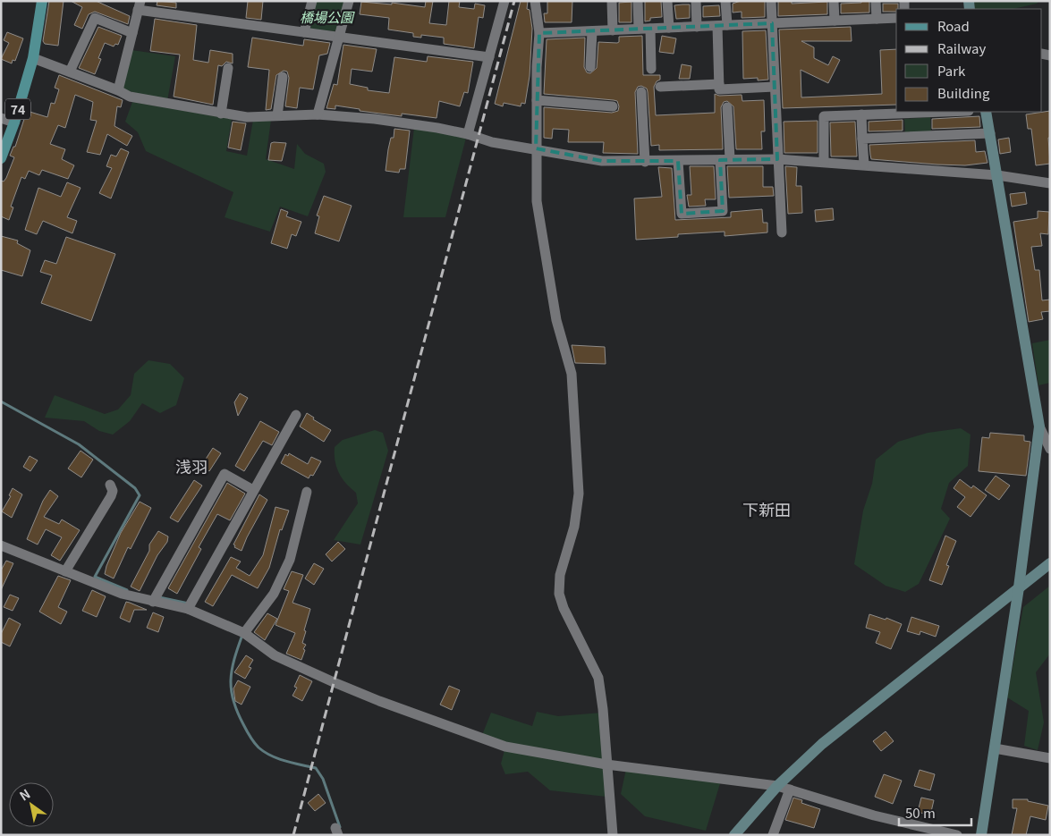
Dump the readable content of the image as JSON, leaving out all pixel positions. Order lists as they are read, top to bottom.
{
  "streets": {
    "main road": ["74"]
  },
  "districts": ["浅羽", "下新田"],
  "parks": ["橋場公園"],
  "legend": [
    "Road",
    "Railway",
    "Park",
    "Building"
  ],
  "scale_bar": "50 m",
  "north": "top left"
}
